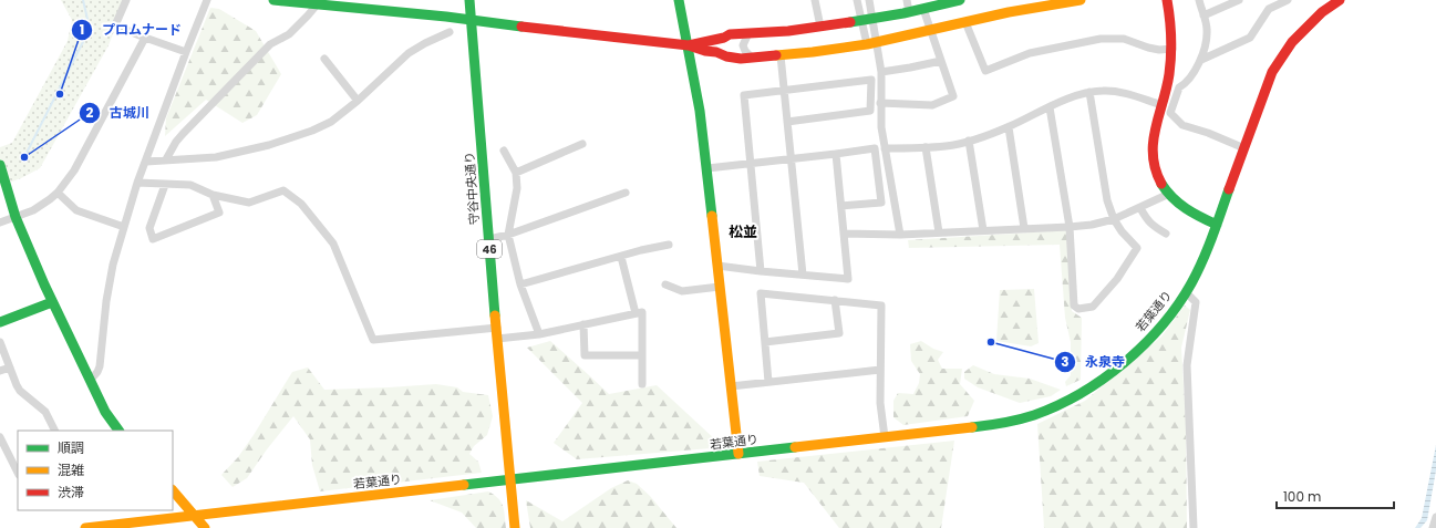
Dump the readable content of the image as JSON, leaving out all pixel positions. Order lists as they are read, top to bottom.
{
  "streets": {
    "street": ["守谷中央通り", "46", "若葉通り"]
  },
  "crossings": [
    ["守谷中央通り", "46"],
    ["守谷中央通り", "若葉通り"],
    ["46", "若葉通り"]
  ],
  "districts": ["松並"],
  "places": ["プロムナード", "古城川", "永泉寺"],
  "legend": ["順調", "混雑", "渋滞"],
  "scale_bar": "100 m"
}
